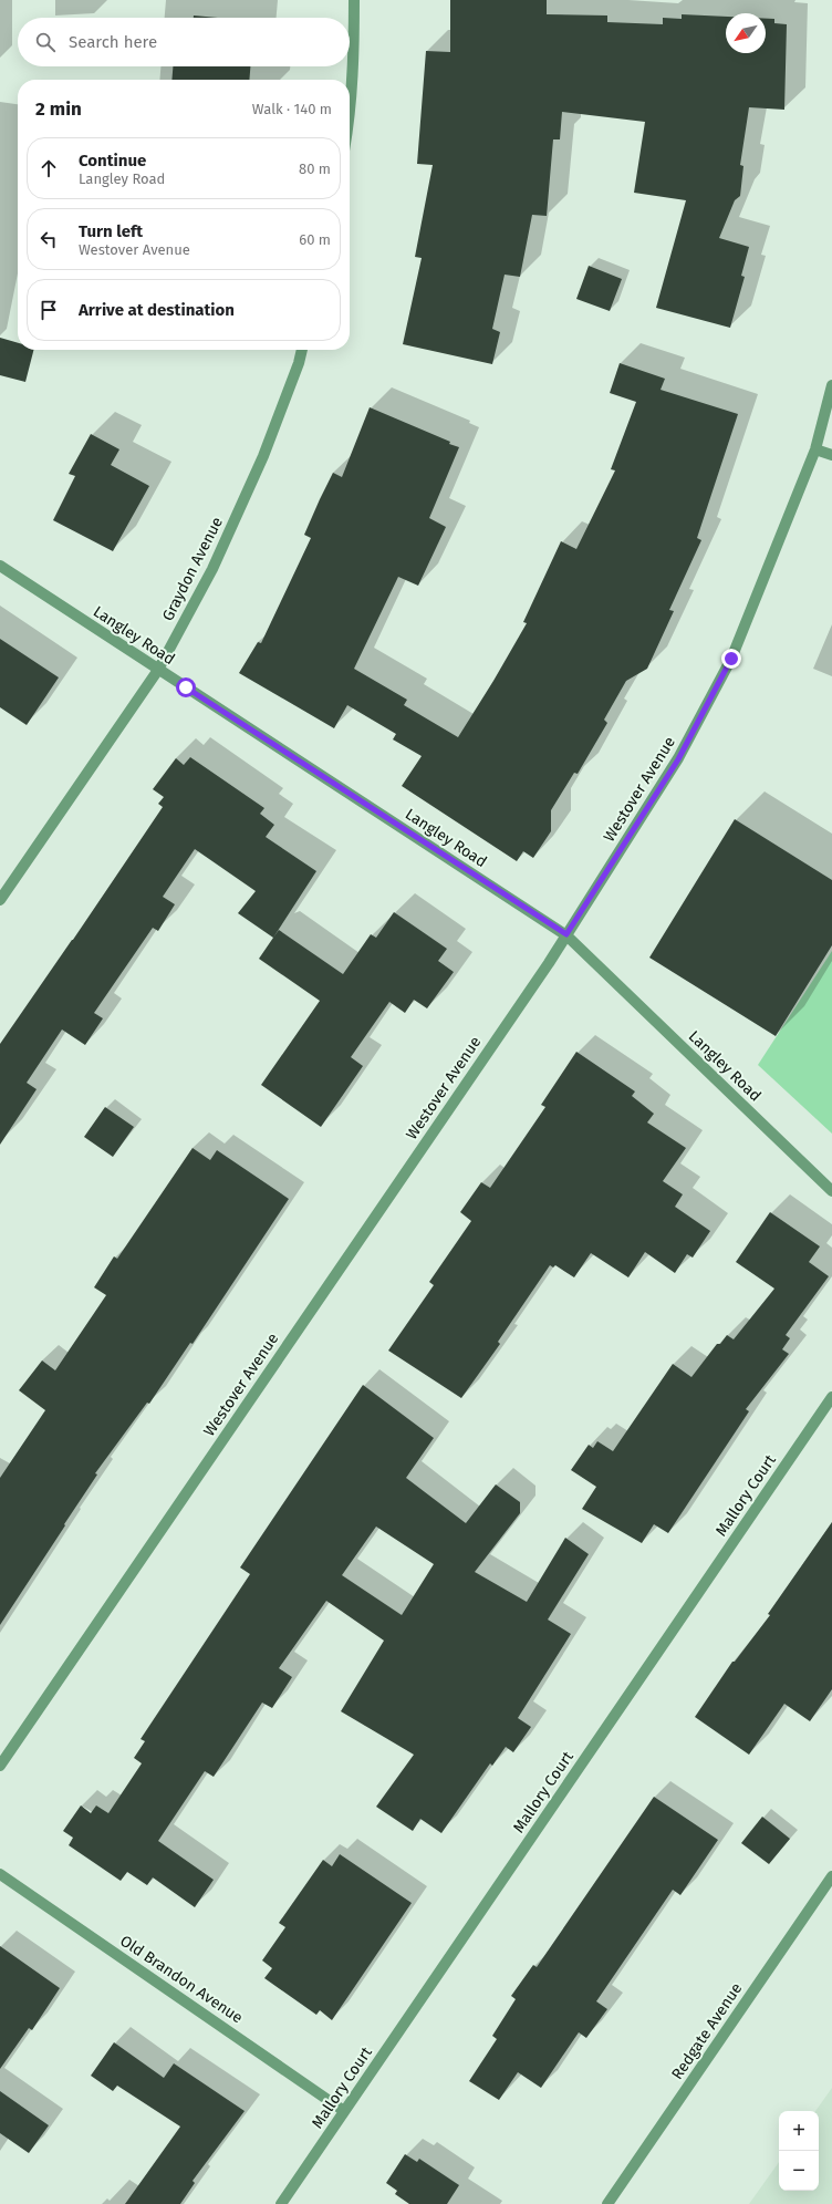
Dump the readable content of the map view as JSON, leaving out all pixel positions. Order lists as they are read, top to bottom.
{
  "streets": {
    "street": [
      "Graydon Avenue",
      "Langley Road",
      "Westover Avenue",
      "Mallory Court",
      "Old Brandon Avenue",
      "Redgate Avenue"
    ]
  },
  "crossings": [
    ["Graydon Avenue", "Langley Road"],
    ["Langley Road", "Westover Avenue"],
    ["Mallory Court", "Old Brandon Avenue"]
  ],
  "north": "bottom left",
  "page": {
    "search": "Search here",
    "heading": ["2 min", "Walk · 140 m"],
    "list": [
      ["Continue", "Langley Road", "80 m"],
      ["Turn left", "Westover Avenue", "60 m"],
      "Arrive at destination"
    ],
    "map_buttons": ["+", "−"]
  }
}
